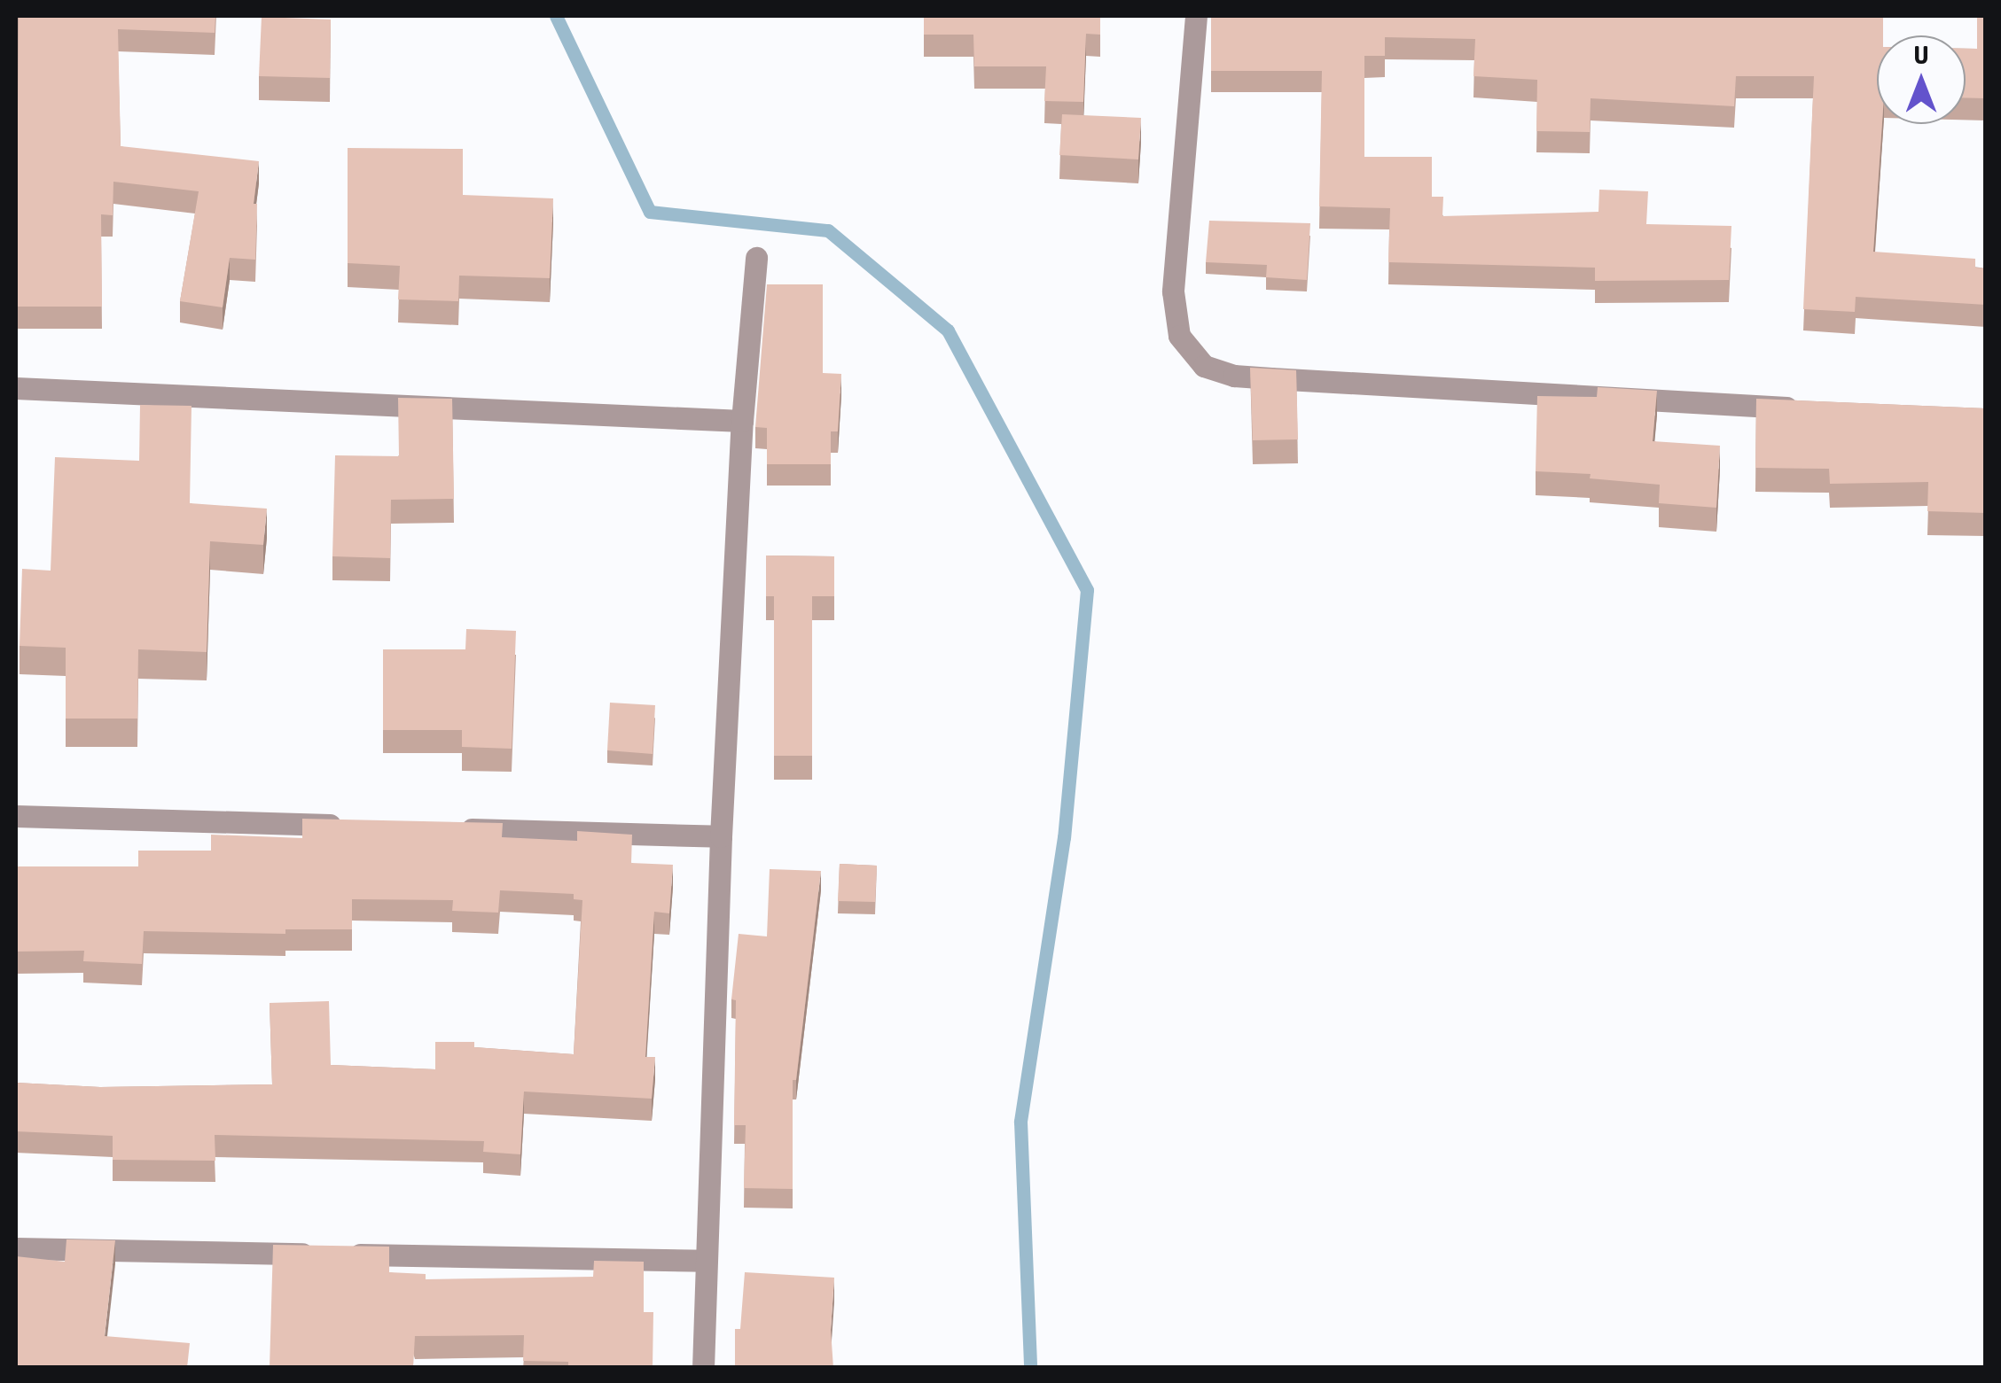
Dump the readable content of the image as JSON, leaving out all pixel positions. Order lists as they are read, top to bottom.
{
  "north": "top"
}
